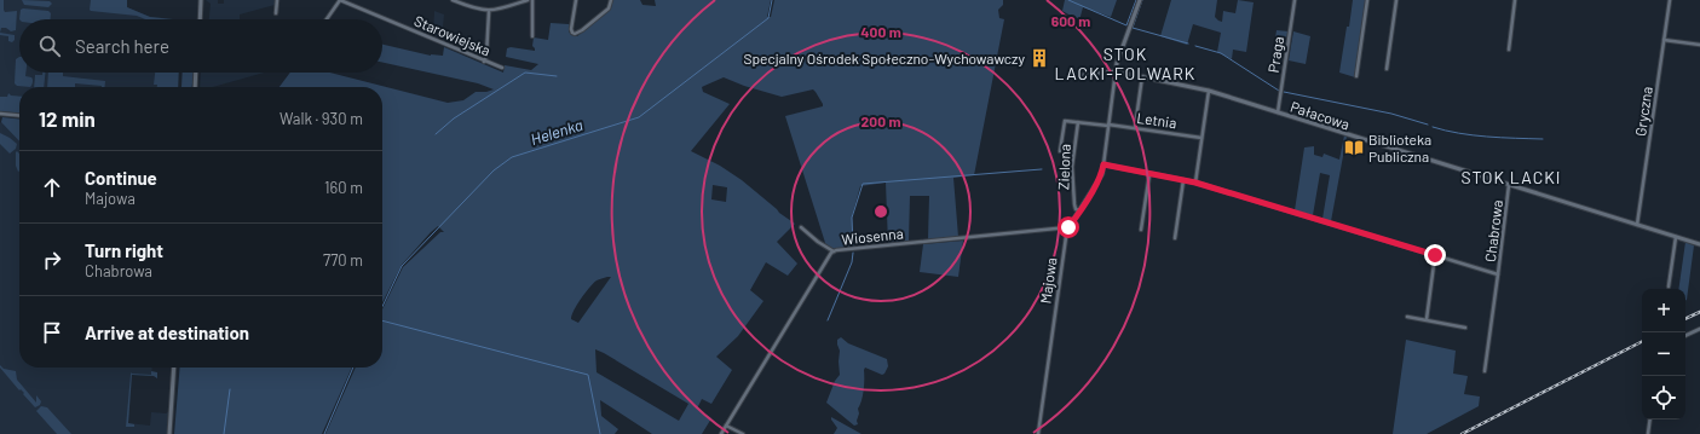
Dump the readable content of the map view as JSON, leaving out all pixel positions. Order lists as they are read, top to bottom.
{
  "streets": {
    "street": [
      "Starowiejska",
      "Praga",
      "Gryczna",
      "Pałacowa",
      "Letnia",
      "Zielona",
      "Chabrowa",
      "Wiosenna",
      "Majowa"
    ]
  },
  "crossings": [
    ["Praga", "Pałacowa"],
    ["Gryczna", "Pałacowa"],
    ["Pałacowa", "Chabrowa"],
    ["Pałacowa", "Majowa"],
    ["Letnia", "Zielona"],
    ["Letnia", "Majowa"],
    ["Zielona", "Majowa"],
    ["Chabrowa", "Majowa"],
    ["Wiosenna", "Majowa"]
  ],
  "districts": ["STOK LACKI-FOLWARK", "STOK LACKI"],
  "water": ["Helenka"],
  "places": {
    "building": ["Specjalny Ośrodek Społeczno-Wychowawczy"],
    "library": ["Biblioteka Publiczna"]
  },
  "page": {
    "search": "Search here",
    "heading": ["12 min", "Walk · 930 m"],
    "list": [
      ["Continue", "Majowa", "160 m"],
      ["Turn right", "Chabrowa", "770 m"],
      "Arrive at destination"
    ],
    "map_buttons": ["+", "−"]
  },
  "rings": ["600 m", "400 m", "200 m"]
}
